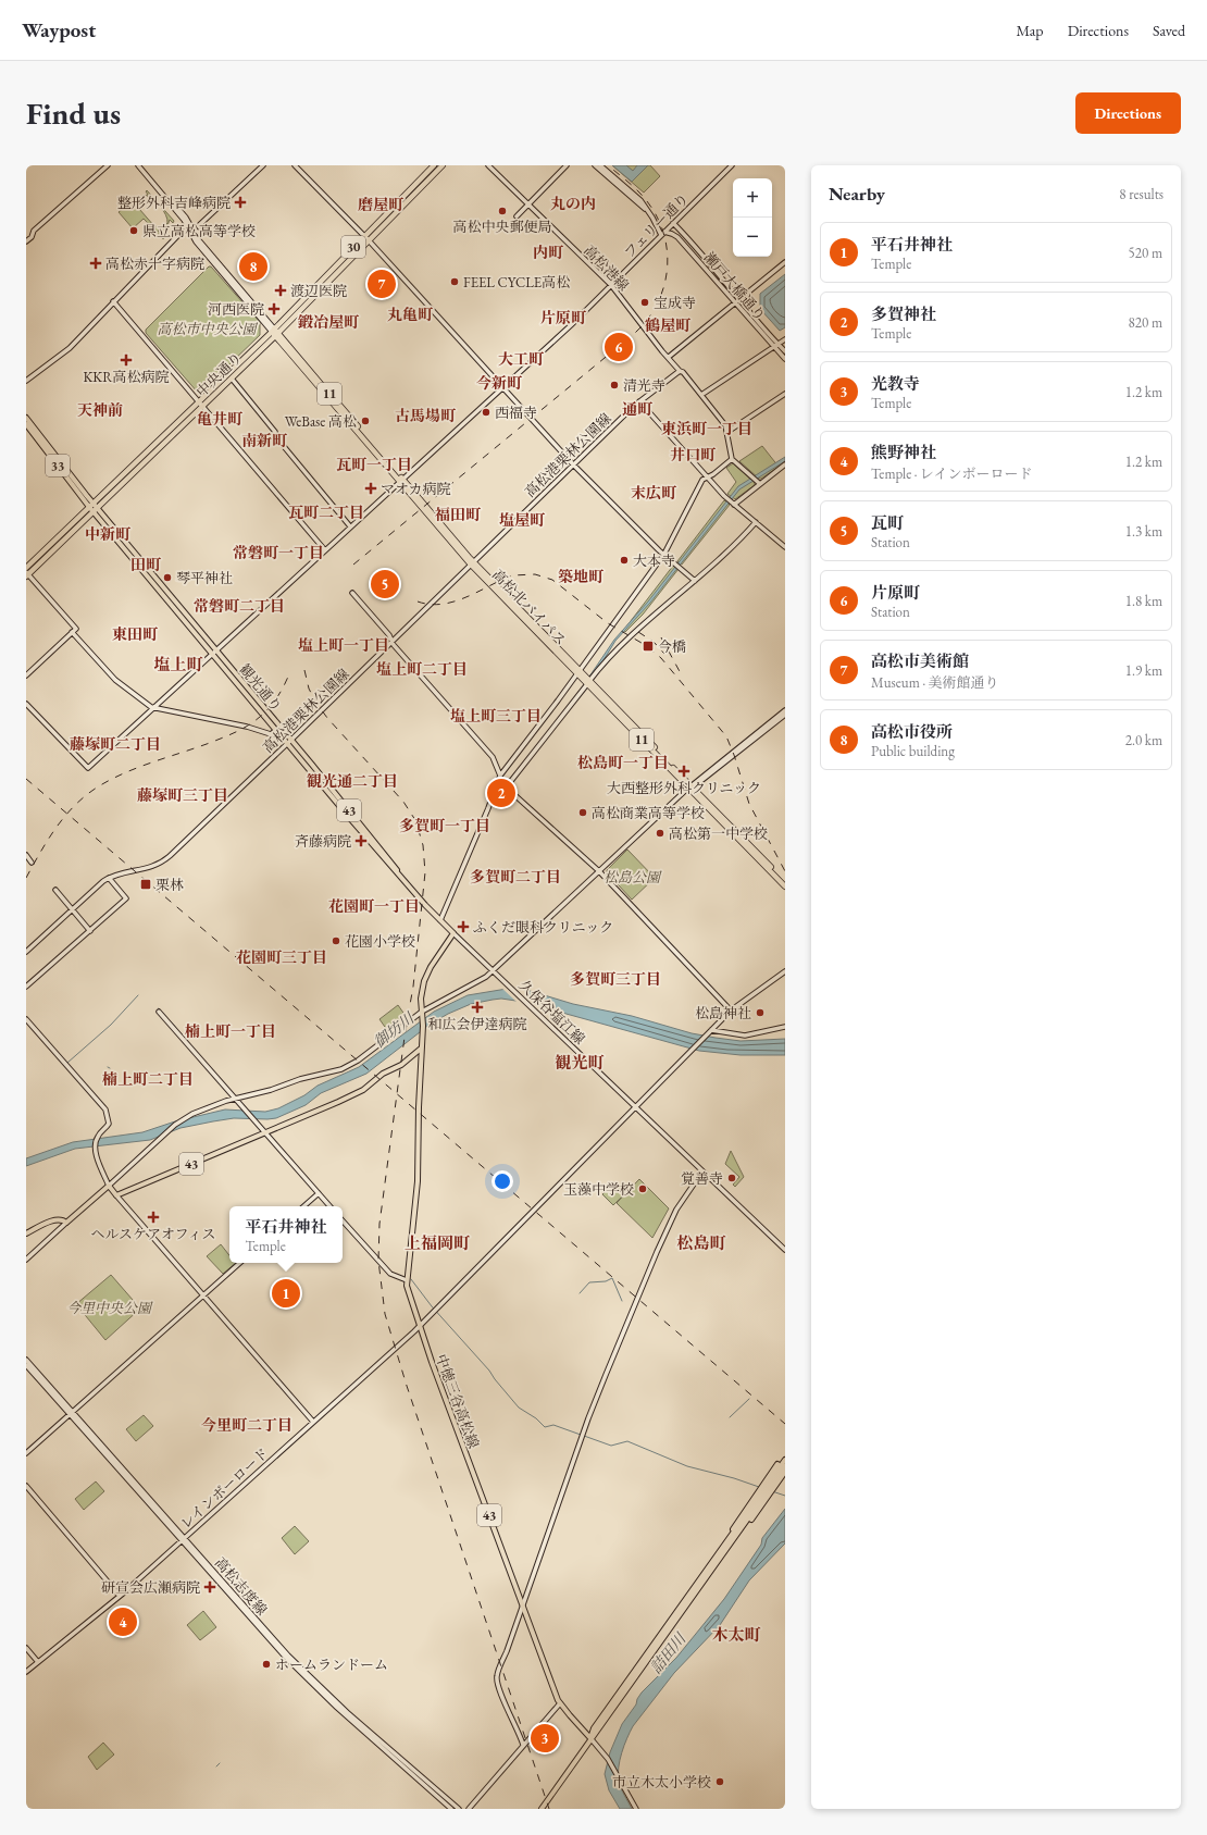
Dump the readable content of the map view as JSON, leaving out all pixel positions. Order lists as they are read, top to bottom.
{
  "streets": {
    "highway": [
      "30",
      "中央通り",
      "11",
      "高松北バイパス"
    ],
    "main road": [
      "33",
      "観光通り",
      "43",
      "中徳三谷高松線"
    ],
    "street": [
      "フェリー通り",
      "高松港線",
      "瀬戸大橋通り",
      "高松港栗林公園線",
      "久保谷塩江線",
      "レインボーロード",
      "高松志度線"
    ]
  },
  "crossings": [
    ["フェリー通り", "高松港線"],
    ["フェリー通り", "瀬戸大橋通り"],
    ["フェリー通り", "高松北バイパス"],
    ["フェリー通り", "観光通り"],
    ["高松港線", "高松港栗林公園線"],
    ["中央通り", "33"],
    ["中央通り", "高松北バイパス"],
    ["中央通り", "観光通り"],
    ["高松港栗林公園線", "高松北バイパス"],
    ["高松港栗林公園線", "観光通り"],
    ["33", "観光通り"],
    ["観光通り", "久保谷塩江線"],
    ["観光通り", "中徳三谷高松線"],
    ["43", "中徳三谷高松線"],
    ["久保谷塩江線", "中徳三谷高松線"],
    ["久保谷塩江線", "レインボーロード"],
    ["中徳三谷高松線", "レインボーロード"],
    ["レインボーロード", "高松志度線"]
  ],
  "districts": [
    "丸の内",
    "磨屋町",
    "内町",
    "丸亀町",
    "片原町",
    "鍛冶屋町",
    "鶴屋町",
    "大工町",
    "今新町",
    "通町",
    "天神前",
    "古馬場町",
    "亀井町",
    "東浜町一丁目",
    "南新町",
    "井口町",
    "瓦町一丁目",
    "末広町",
    "瓦町二丁目",
    "福田町",
    "塩屋町",
    "中新町",
    "常磐町一丁目",
    "田町",
    "築地町",
    "常磐町二丁目",
    "東田町",
    "塩上町一丁目",
    "塩上町",
    "塩上町二丁目",
    "塩上町三丁目",
    "藤塚町二丁目",
    "松島町一丁目",
    "観光通二丁目",
    "藤塚町三丁目",
    "多賀町一丁目",
    "多賀町二丁目",
    "花園町一丁目",
    "花園町三丁目",
    "多賀町三丁目",
    "楠上町一丁目",
    "観光町",
    "楠上町二丁目",
    "上福岡町",
    "松島町",
    "今里町二丁目",
    "木太町"
  ],
  "water": ["御坊川", "詰田川"],
  "parks": ["高松市中央公園", "松島公園", "今里中央公園"],
  "places": {
    "health": [
      "整形外科吉峰病院",
      "高松赤十字病院",
      "渡辺医院",
      "河西医院",
      "KKR高松病院",
      "マオカ病院",
      "大西整形外科クリニック",
      "斉藤病院",
      "ふくだ眼科クリニック",
      "和広会伊達病院",
      "ヘルスケアオフィス",
      "研宣会広瀬病院"
    ],
    "other": [
      "高松中央郵便局",
      "県立高松高等学校",
      "FEEL CYCLE高松",
      "宝成寺",
      "清光寺",
      "西福寺",
      "WeBase 高松",
      "大本寺",
      "琴平神社",
      "高松商業高等学校",
      "高松第一中学校",
      "花園小学校",
      "松島神社",
      "覚善寺",
      "玉藻中学校",
      "ホームランドーム",
      "市立木太小学校"
    ],
    "transit": ["今橋", "栗林"]
  },
  "page": {
    "header": "Waypost",
    "nav": ["Map", "Directions", "Saved"],
    "buttons": "Directions",
    "title": "Find us",
    "heading": ["Nearby", "8 results"],
    "map_buttons": ["+", "−"],
    "list": [
      {
        "mark": "1",
        "name": "平石井神社",
        "note": "Temple",
        "value": "520 m"
      },
      {
        "mark": "2",
        "name": "多賀神社",
        "note": "Temple",
        "value": "820 m"
      },
      {
        "mark": "3",
        "name": "光教寺",
        "note": "Temple",
        "value": "1.2 km"
      },
      {
        "mark": "4",
        "name": "熊野神社",
        "note": "Temple · レインボーロード",
        "value": "1.2 km"
      },
      {
        "mark": "5",
        "name": "瓦町",
        "note": "Station",
        "value": "1.3 km"
      },
      {
        "mark": "6",
        "name": "片原町",
        "note": "Station",
        "value": "1.8 km"
      },
      {
        "mark": "7",
        "name": "高松市美術館",
        "note": "Museum · 美術館通り",
        "value": "1.9 km"
      },
      {
        "mark": "8",
        "name": "高松市役所",
        "note": "Public building",
        "value": "2.0 km"
      }
    ],
    "pins": [
      "8",
      "7",
      "6",
      "5",
      "2",
      "1",
      "4",
      "3"
    ],
    "popup": ["平石井神社", "Temple"]
  }
}
